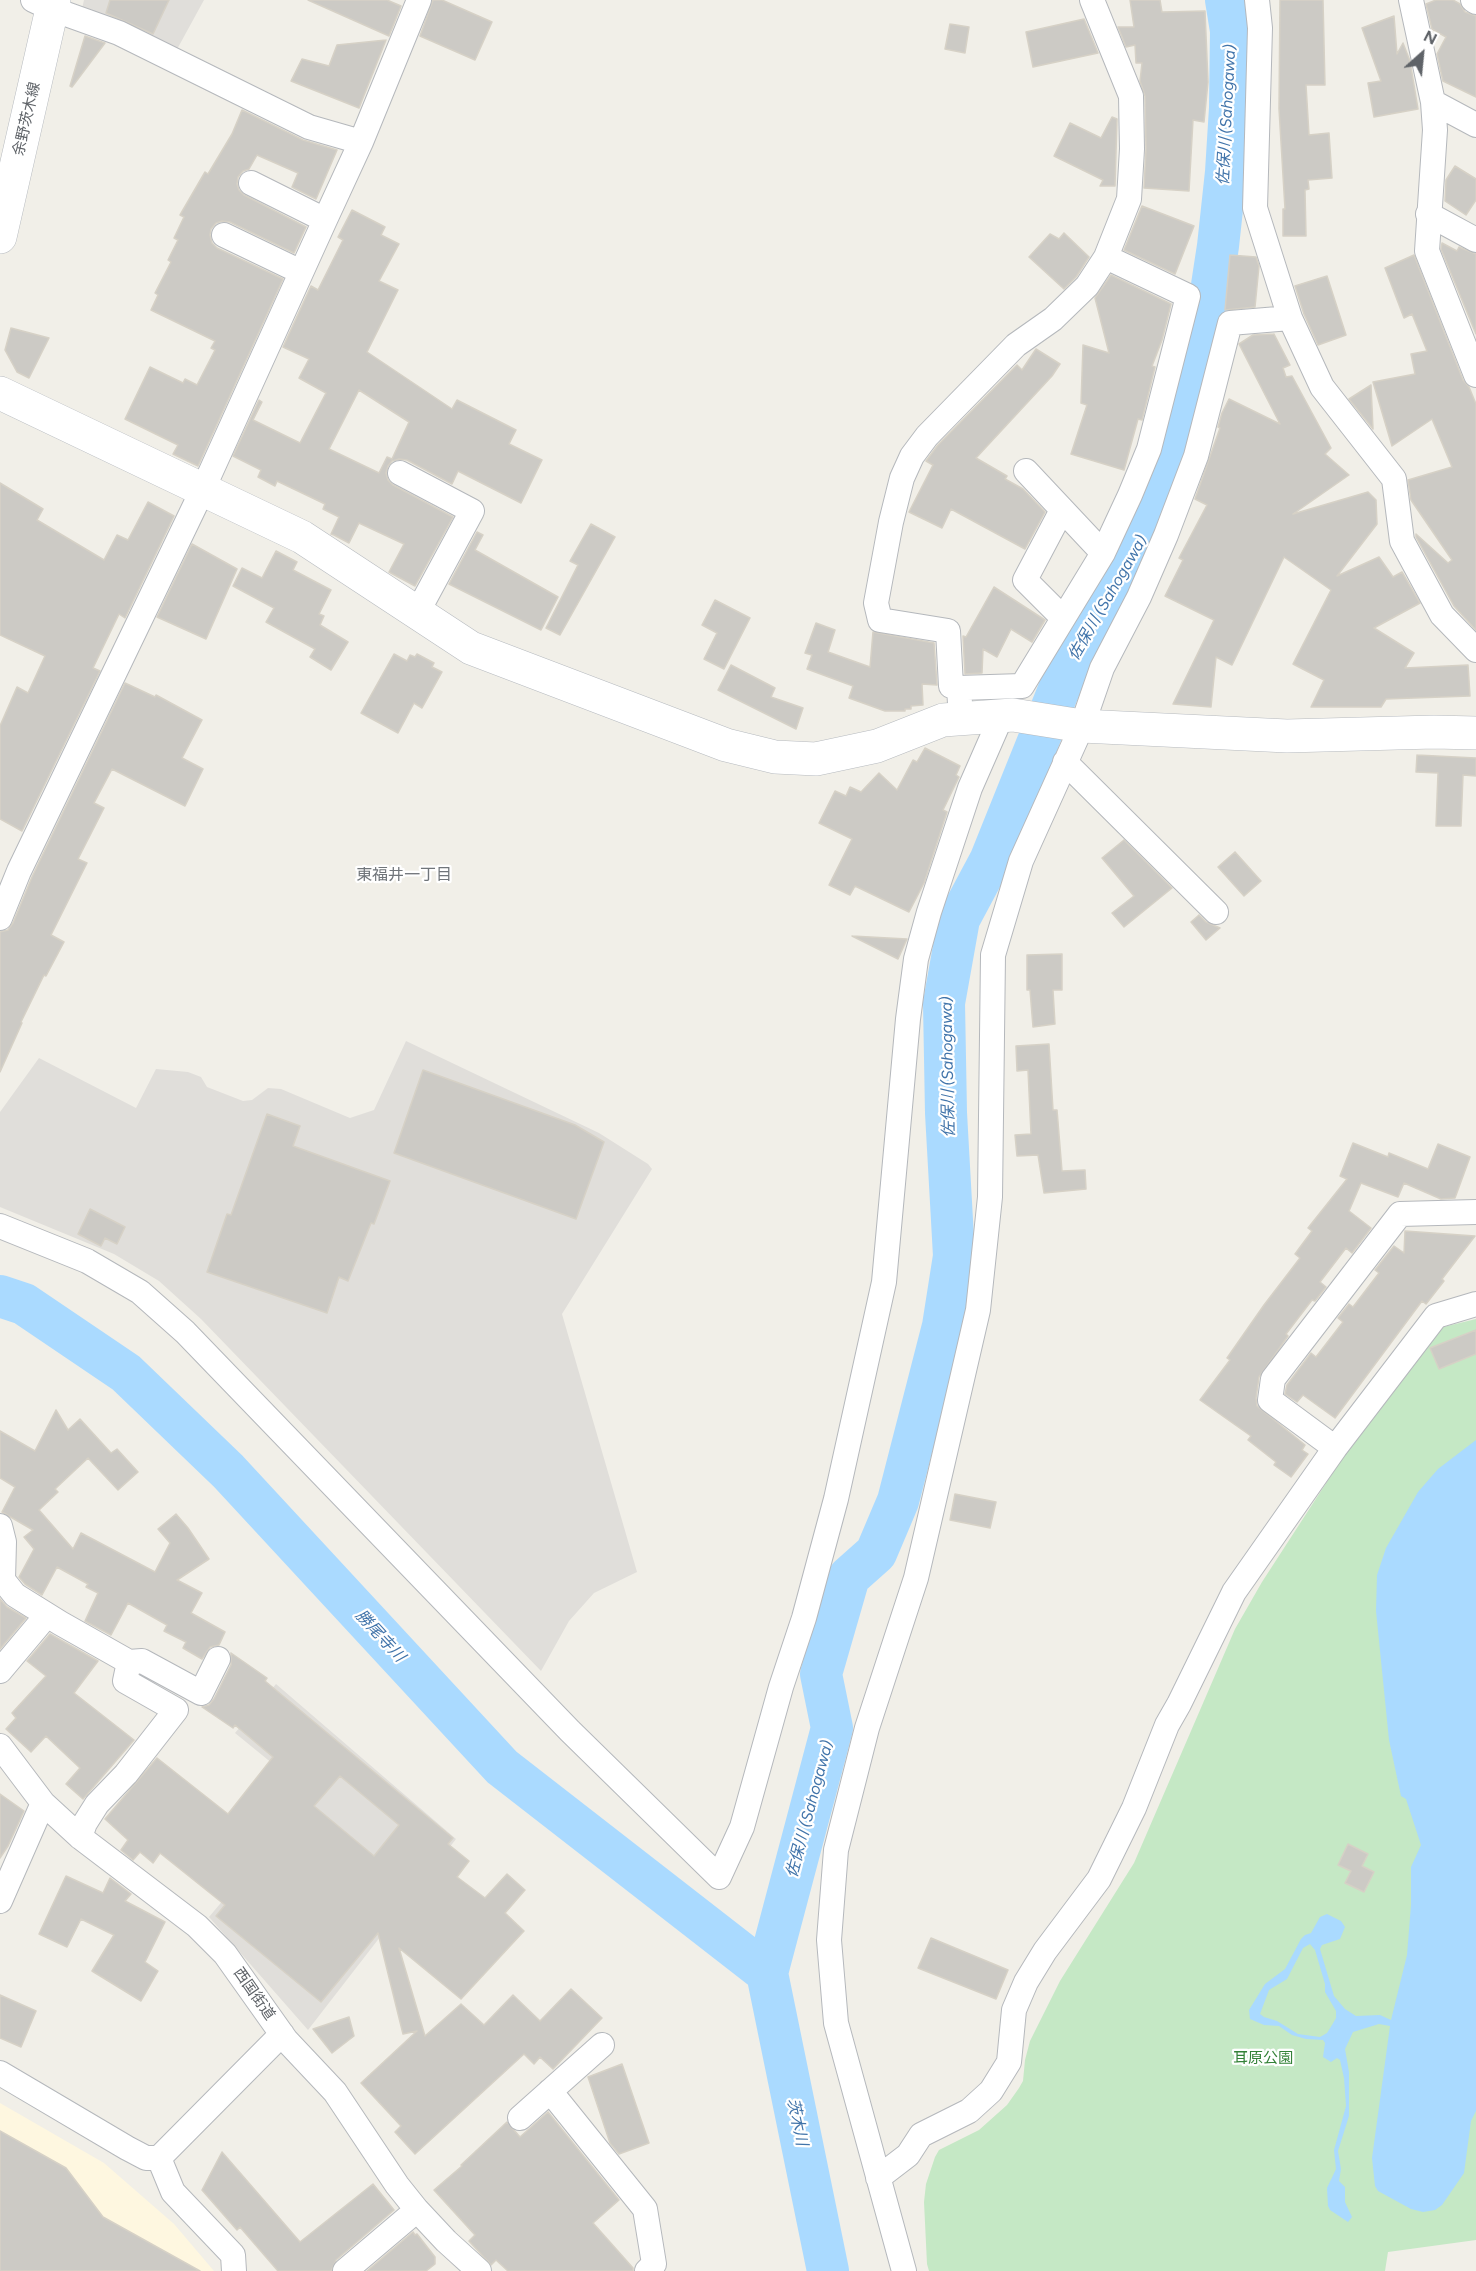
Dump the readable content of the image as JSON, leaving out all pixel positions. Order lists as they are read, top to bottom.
{
  "streets": {
    "street": ["余野茨木線", "西国街道"]
  },
  "districts": ["東福井一丁目"],
  "water": ["佐保川 (Sahogawa)", "勝尾寺川", "茨木川"],
  "parks": ["耳原公園"],
  "north": "top right"
}
